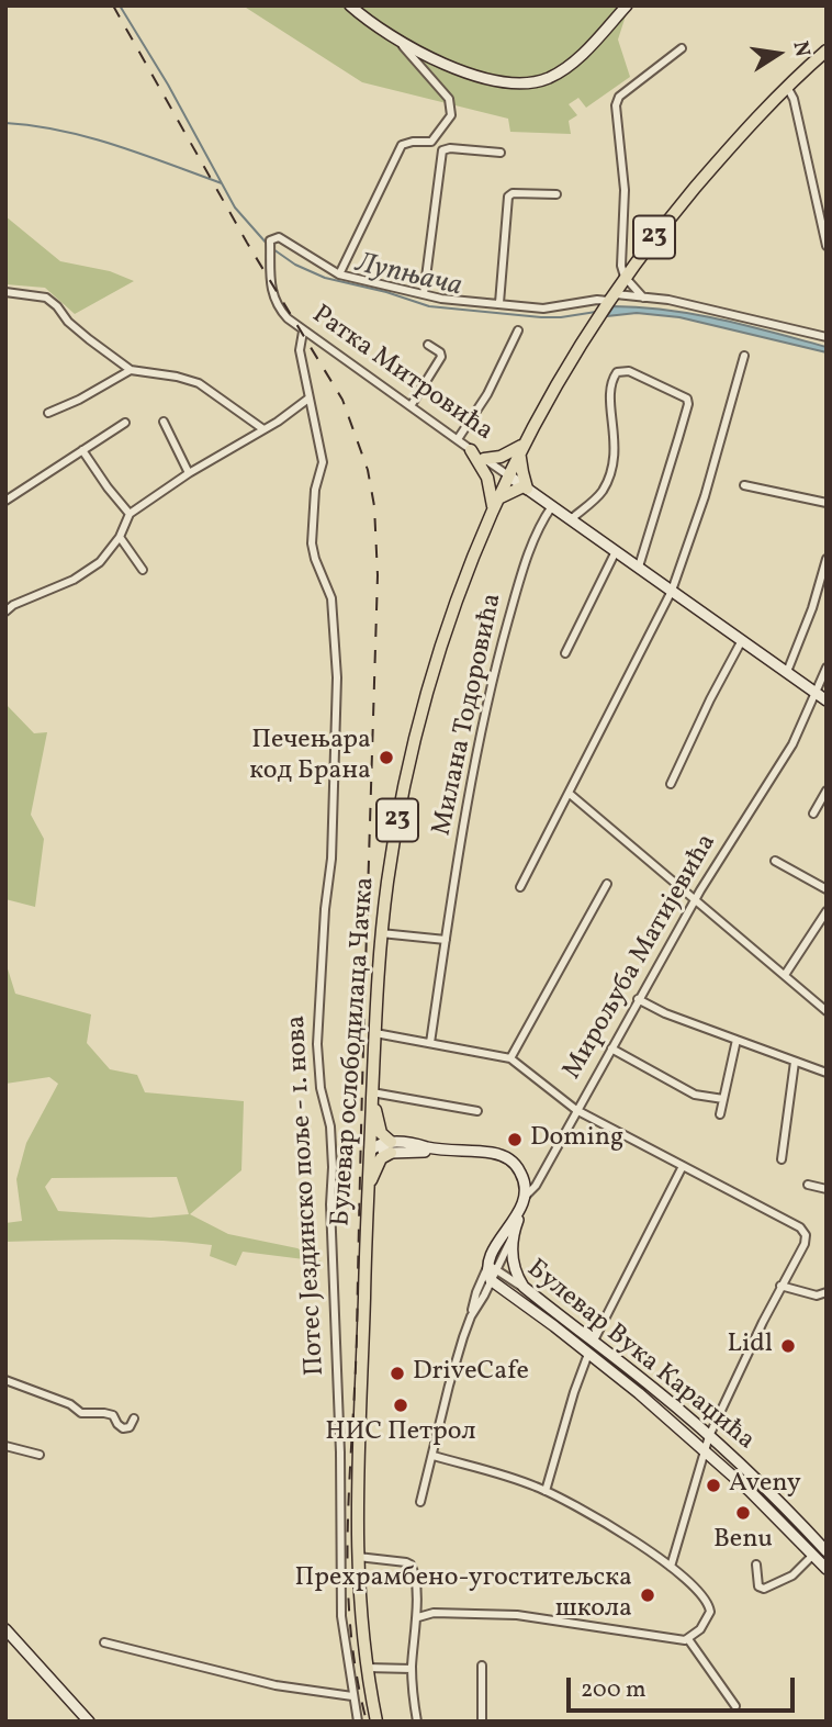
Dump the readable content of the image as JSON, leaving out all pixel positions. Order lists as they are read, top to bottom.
{
  "streets": {
    "main road": ["23", "Булевар ослободилаца Чачка"],
    "street": [
      "Ратка Митровића",
      "Милана Тодоровића",
      "Мирољуба Матијевића",
      "Потес Јездинско поље - 1. нова",
      "Булевар Вука Караџића"
    ]
  },
  "crossings": [
    ["Ратка Митровића", "Булевар ослободилаца Чачка"],
    ["Ратка Митровића", "Потес Јездинско поље - 1. нова"],
    ["Мирољуба Матијевића", "Булевар Вука Караџића"]
  ],
  "water": ["Лупњача"],
  "places": [
    "Печењара код Брана",
    "Doming",
    "Lidl",
    "DriveCafe",
    "НИС Петрол",
    "Aveny",
    "Benu",
    "Прехрамбено-угоститељска школа"
  ],
  "scale_bar": "200 m",
  "north": "right"
}
